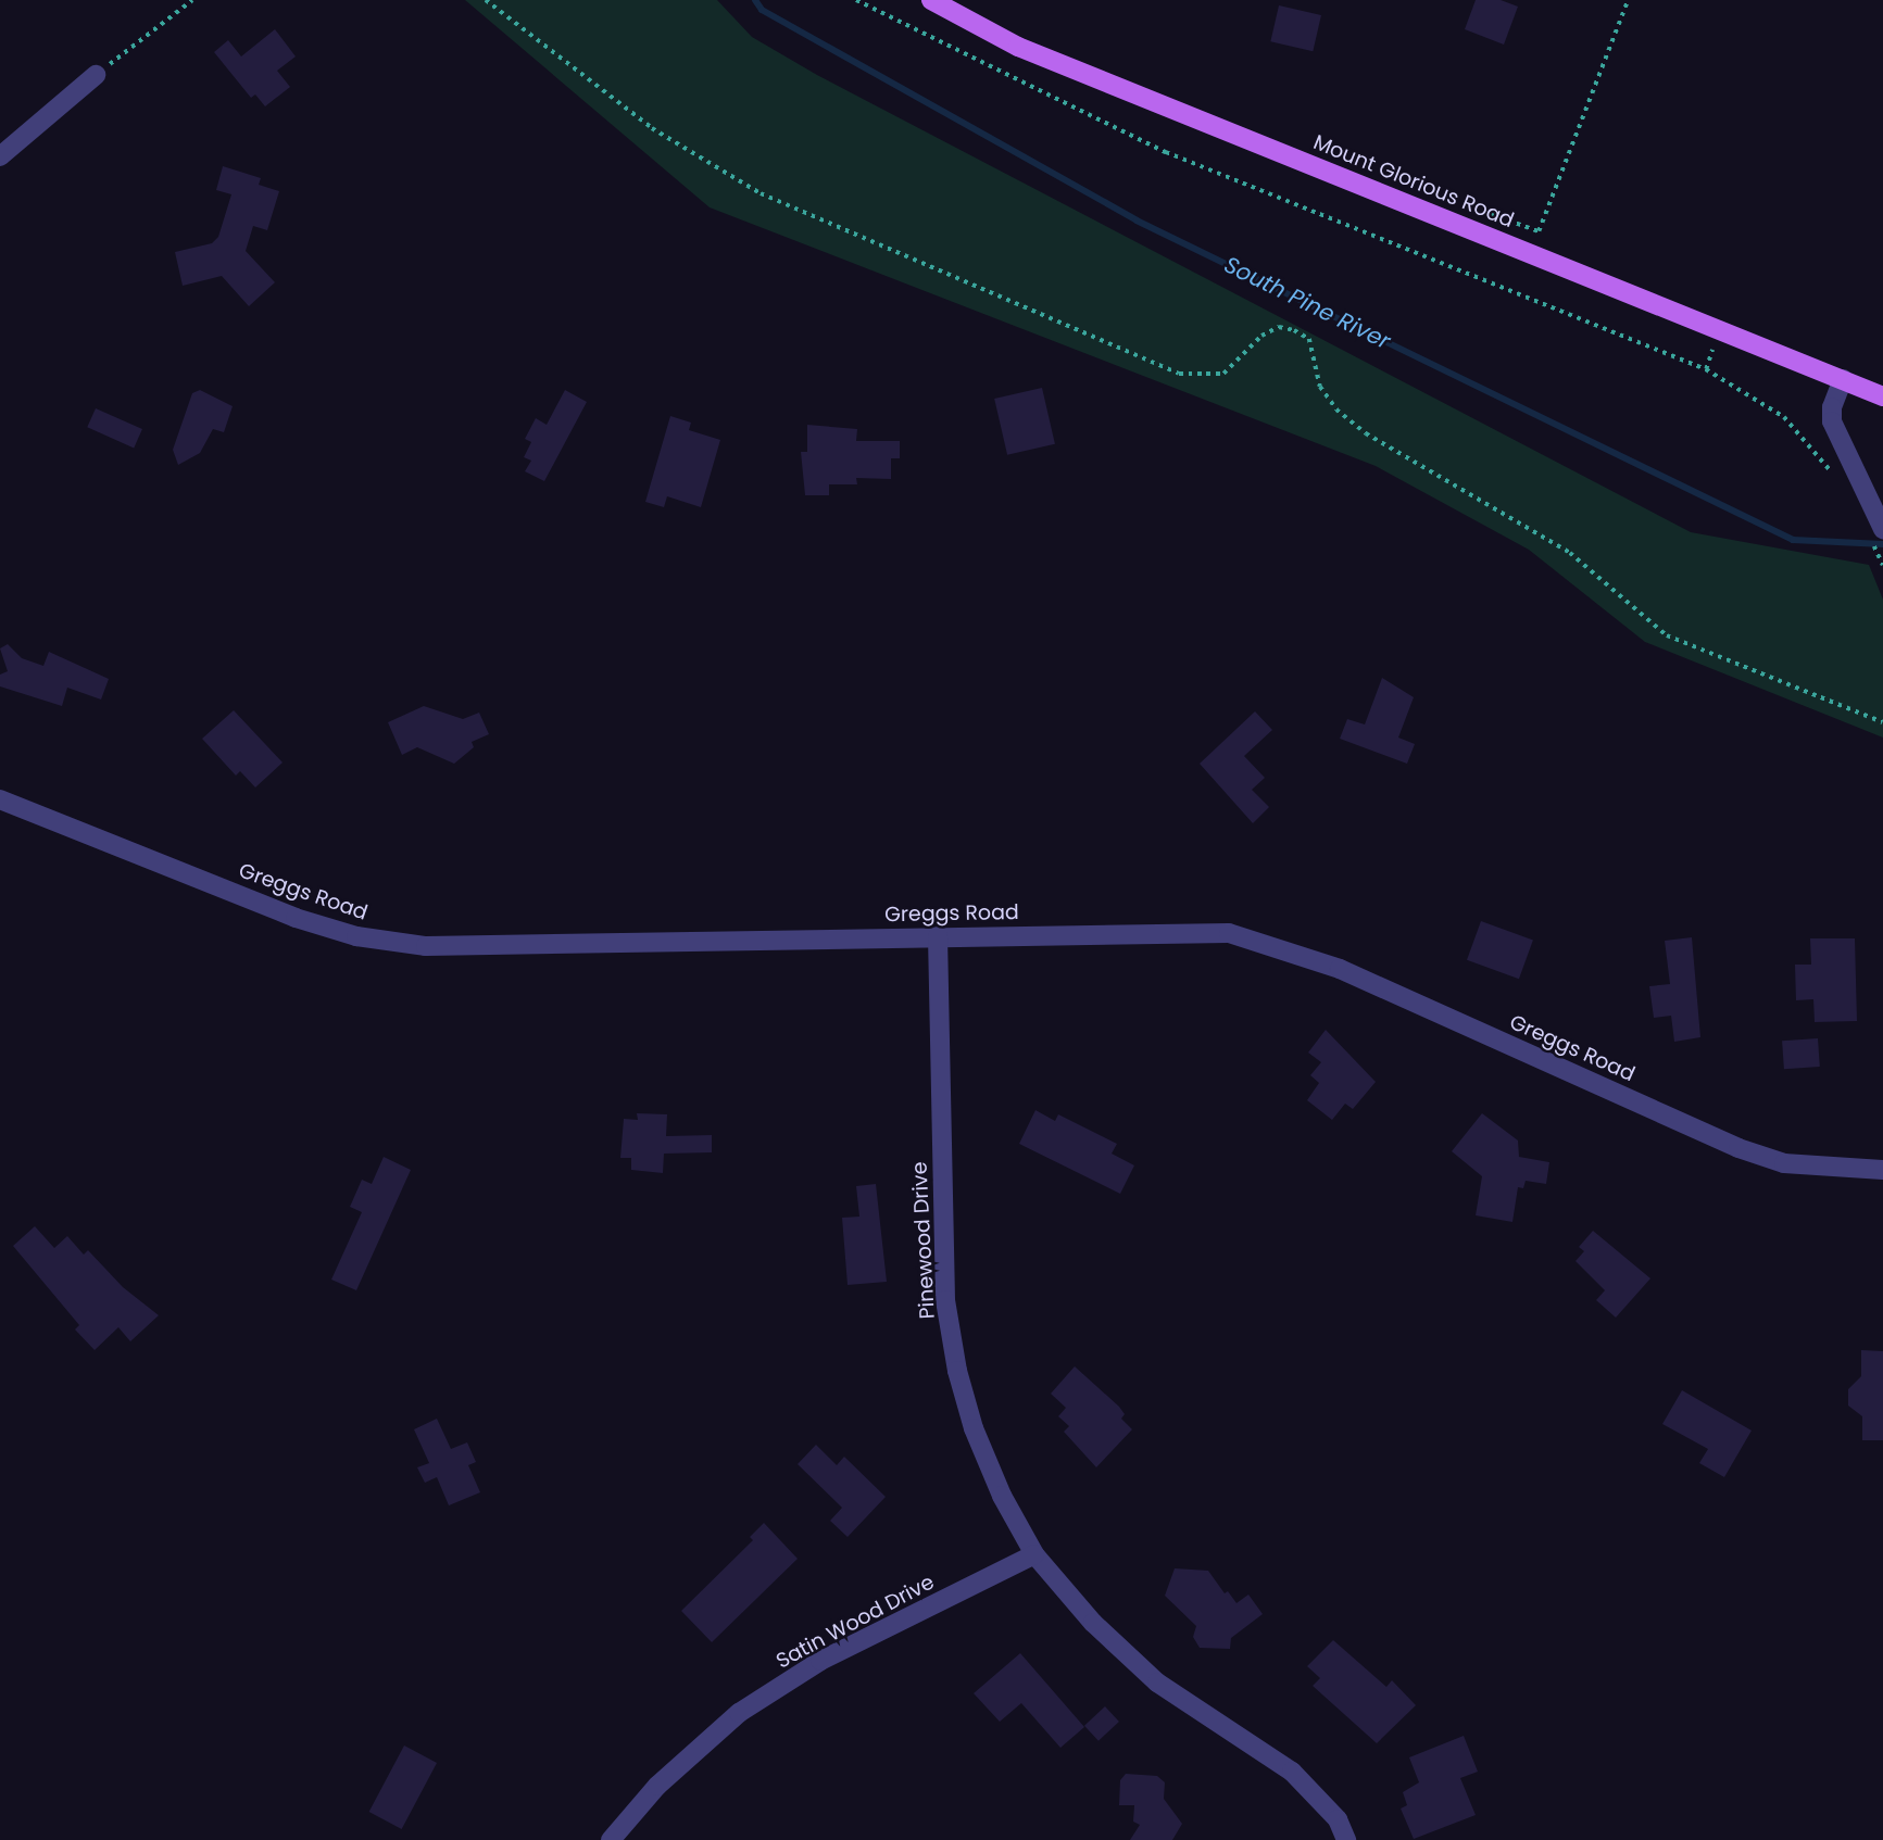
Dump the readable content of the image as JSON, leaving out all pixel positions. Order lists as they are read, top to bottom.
{
  "streets": {
    "main road": ["Mount Glorious Road"],
    "street": ["Greggs Road", "Pinewood Drive", "Satin Wood Drive"]
  },
  "crossings": [
    ["Greggs Road", "Pinewood Drive"],
    ["Pinewood Drive", "Satin Wood Drive"]
  ],
  "water": ["South Pine River"]
}
